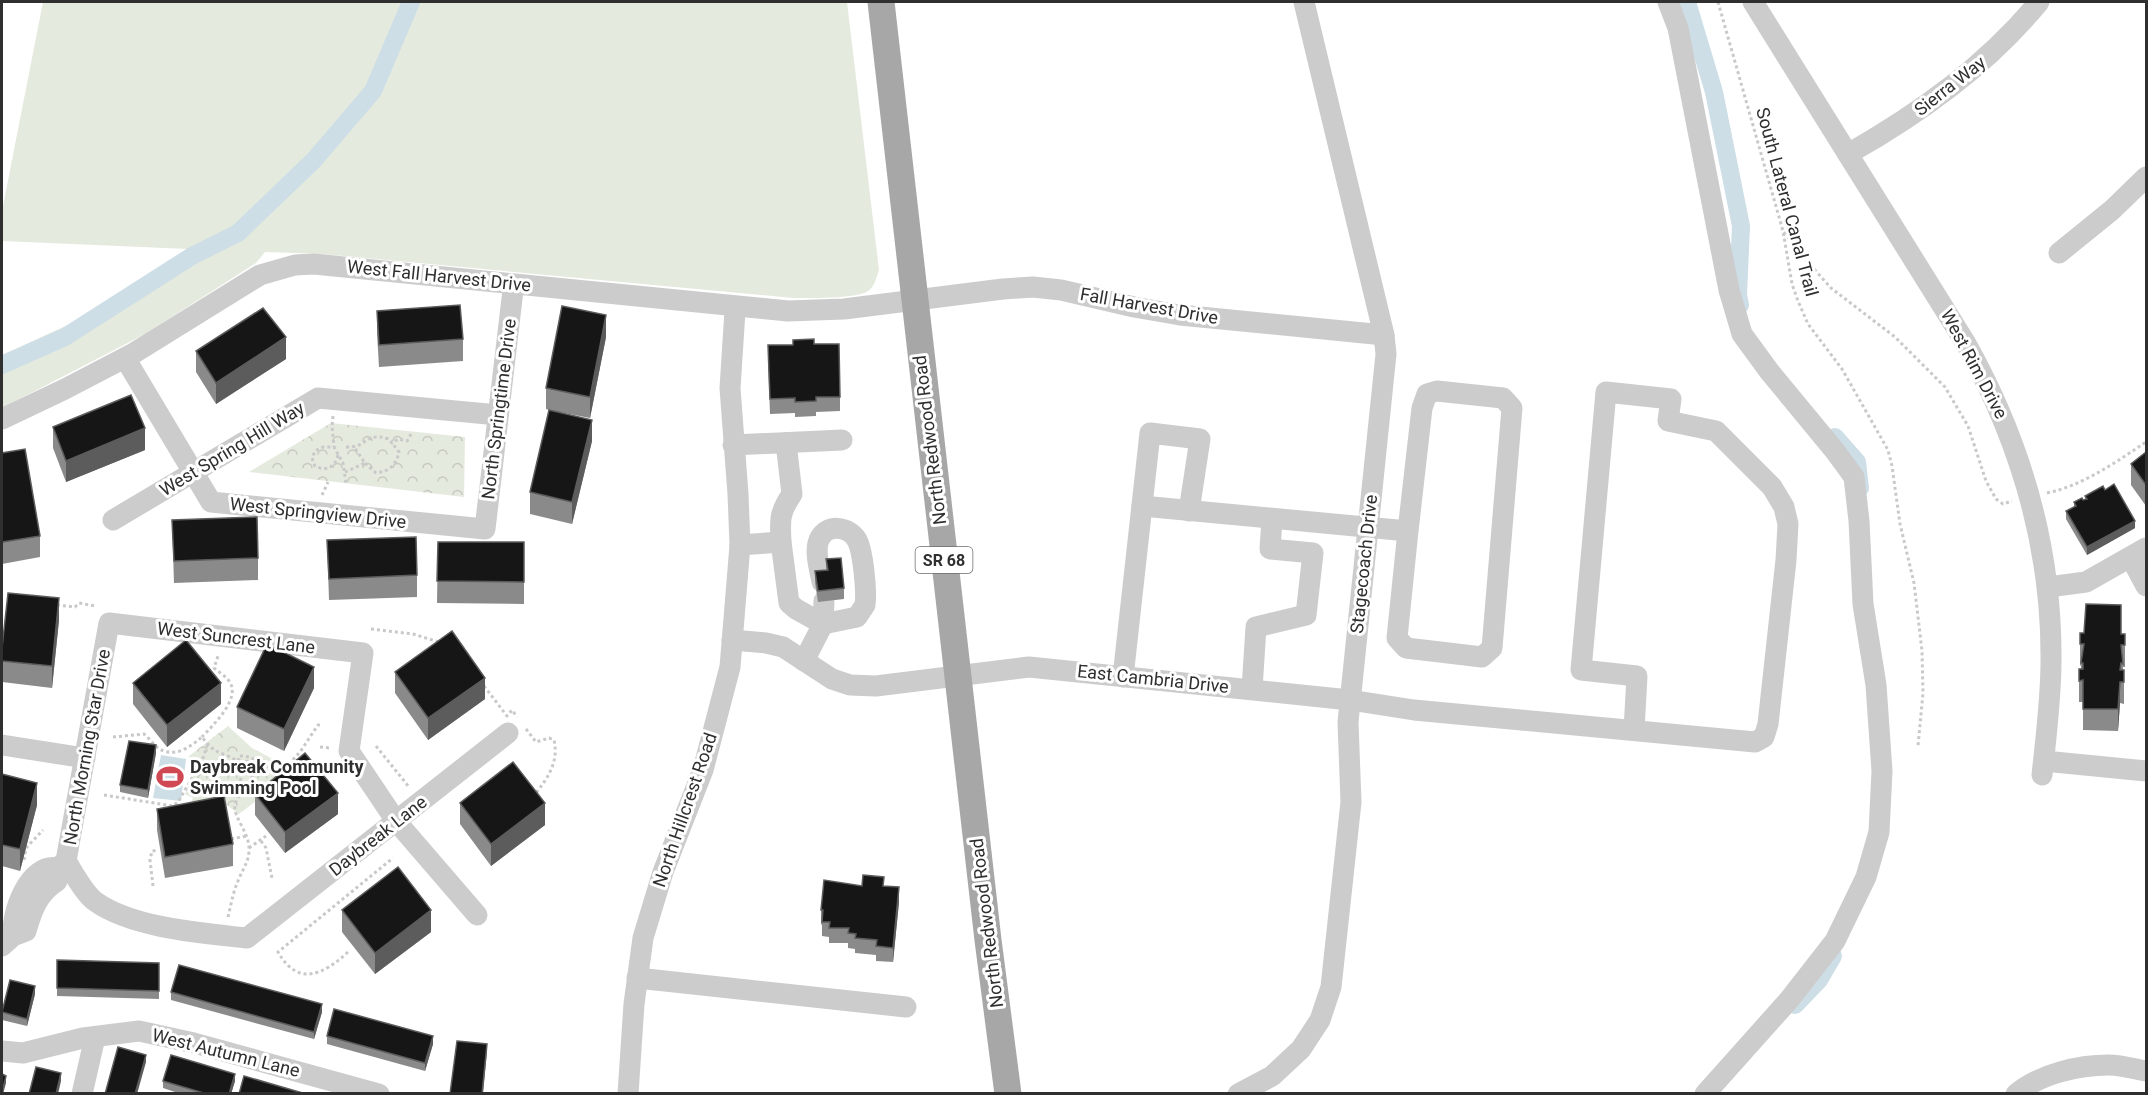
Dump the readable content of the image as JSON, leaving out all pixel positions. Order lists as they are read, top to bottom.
{
  "streets": {
    "main road": ["North Redwood Road", "SR 68"],
    "street": [
      "Sierra Way",
      "West Fall Harvest Drive",
      "Fall Harvest Drive",
      "West Rim Drive",
      "North Springtime Drive",
      "West Spring Hill Way",
      "West Springview Drive",
      "Stagecoach Drive",
      "West Suncrest Lane",
      "East Cambria Drive",
      "North Morning Star Drive",
      "North Hillcrest Road",
      "Daybreak Lane",
      "West Autumn Lane"
    ],
    "path": ["South Lateral Canal Trail"]
  },
  "crossings": [
    ["Sierra Way", "West Rim Drive"],
    ["West Fall Harvest Drive", "Fall Harvest Drive"],
    ["West Fall Harvest Drive", "North Redwood Road"],
    ["West Fall Harvest Drive", "West Springview Drive"],
    ["Fall Harvest Drive", "North Redwood Road"],
    ["Fall Harvest Drive", "Stagecoach Drive"],
    ["North Springtime Drive", "West Spring Hill Way"],
    ["North Springtime Drive", "West Springview Drive"],
    ["North Redwood Road", "East Cambria Drive"],
    ["West Spring Hill Way", "West Springview Drive"],
    ["Stagecoach Drive", "East Cambria Drive"],
    ["West Suncrest Lane", "North Morning Star Drive"],
    ["West Suncrest Lane", "Daybreak Lane"],
    ["East Cambria Drive", "North Hillcrest Road"],
    ["North Morning Star Drive", "Daybreak Lane"]
  ],
  "places": {
    "sports": ["Daybreak Community Swimming Pool"]
  }
}
